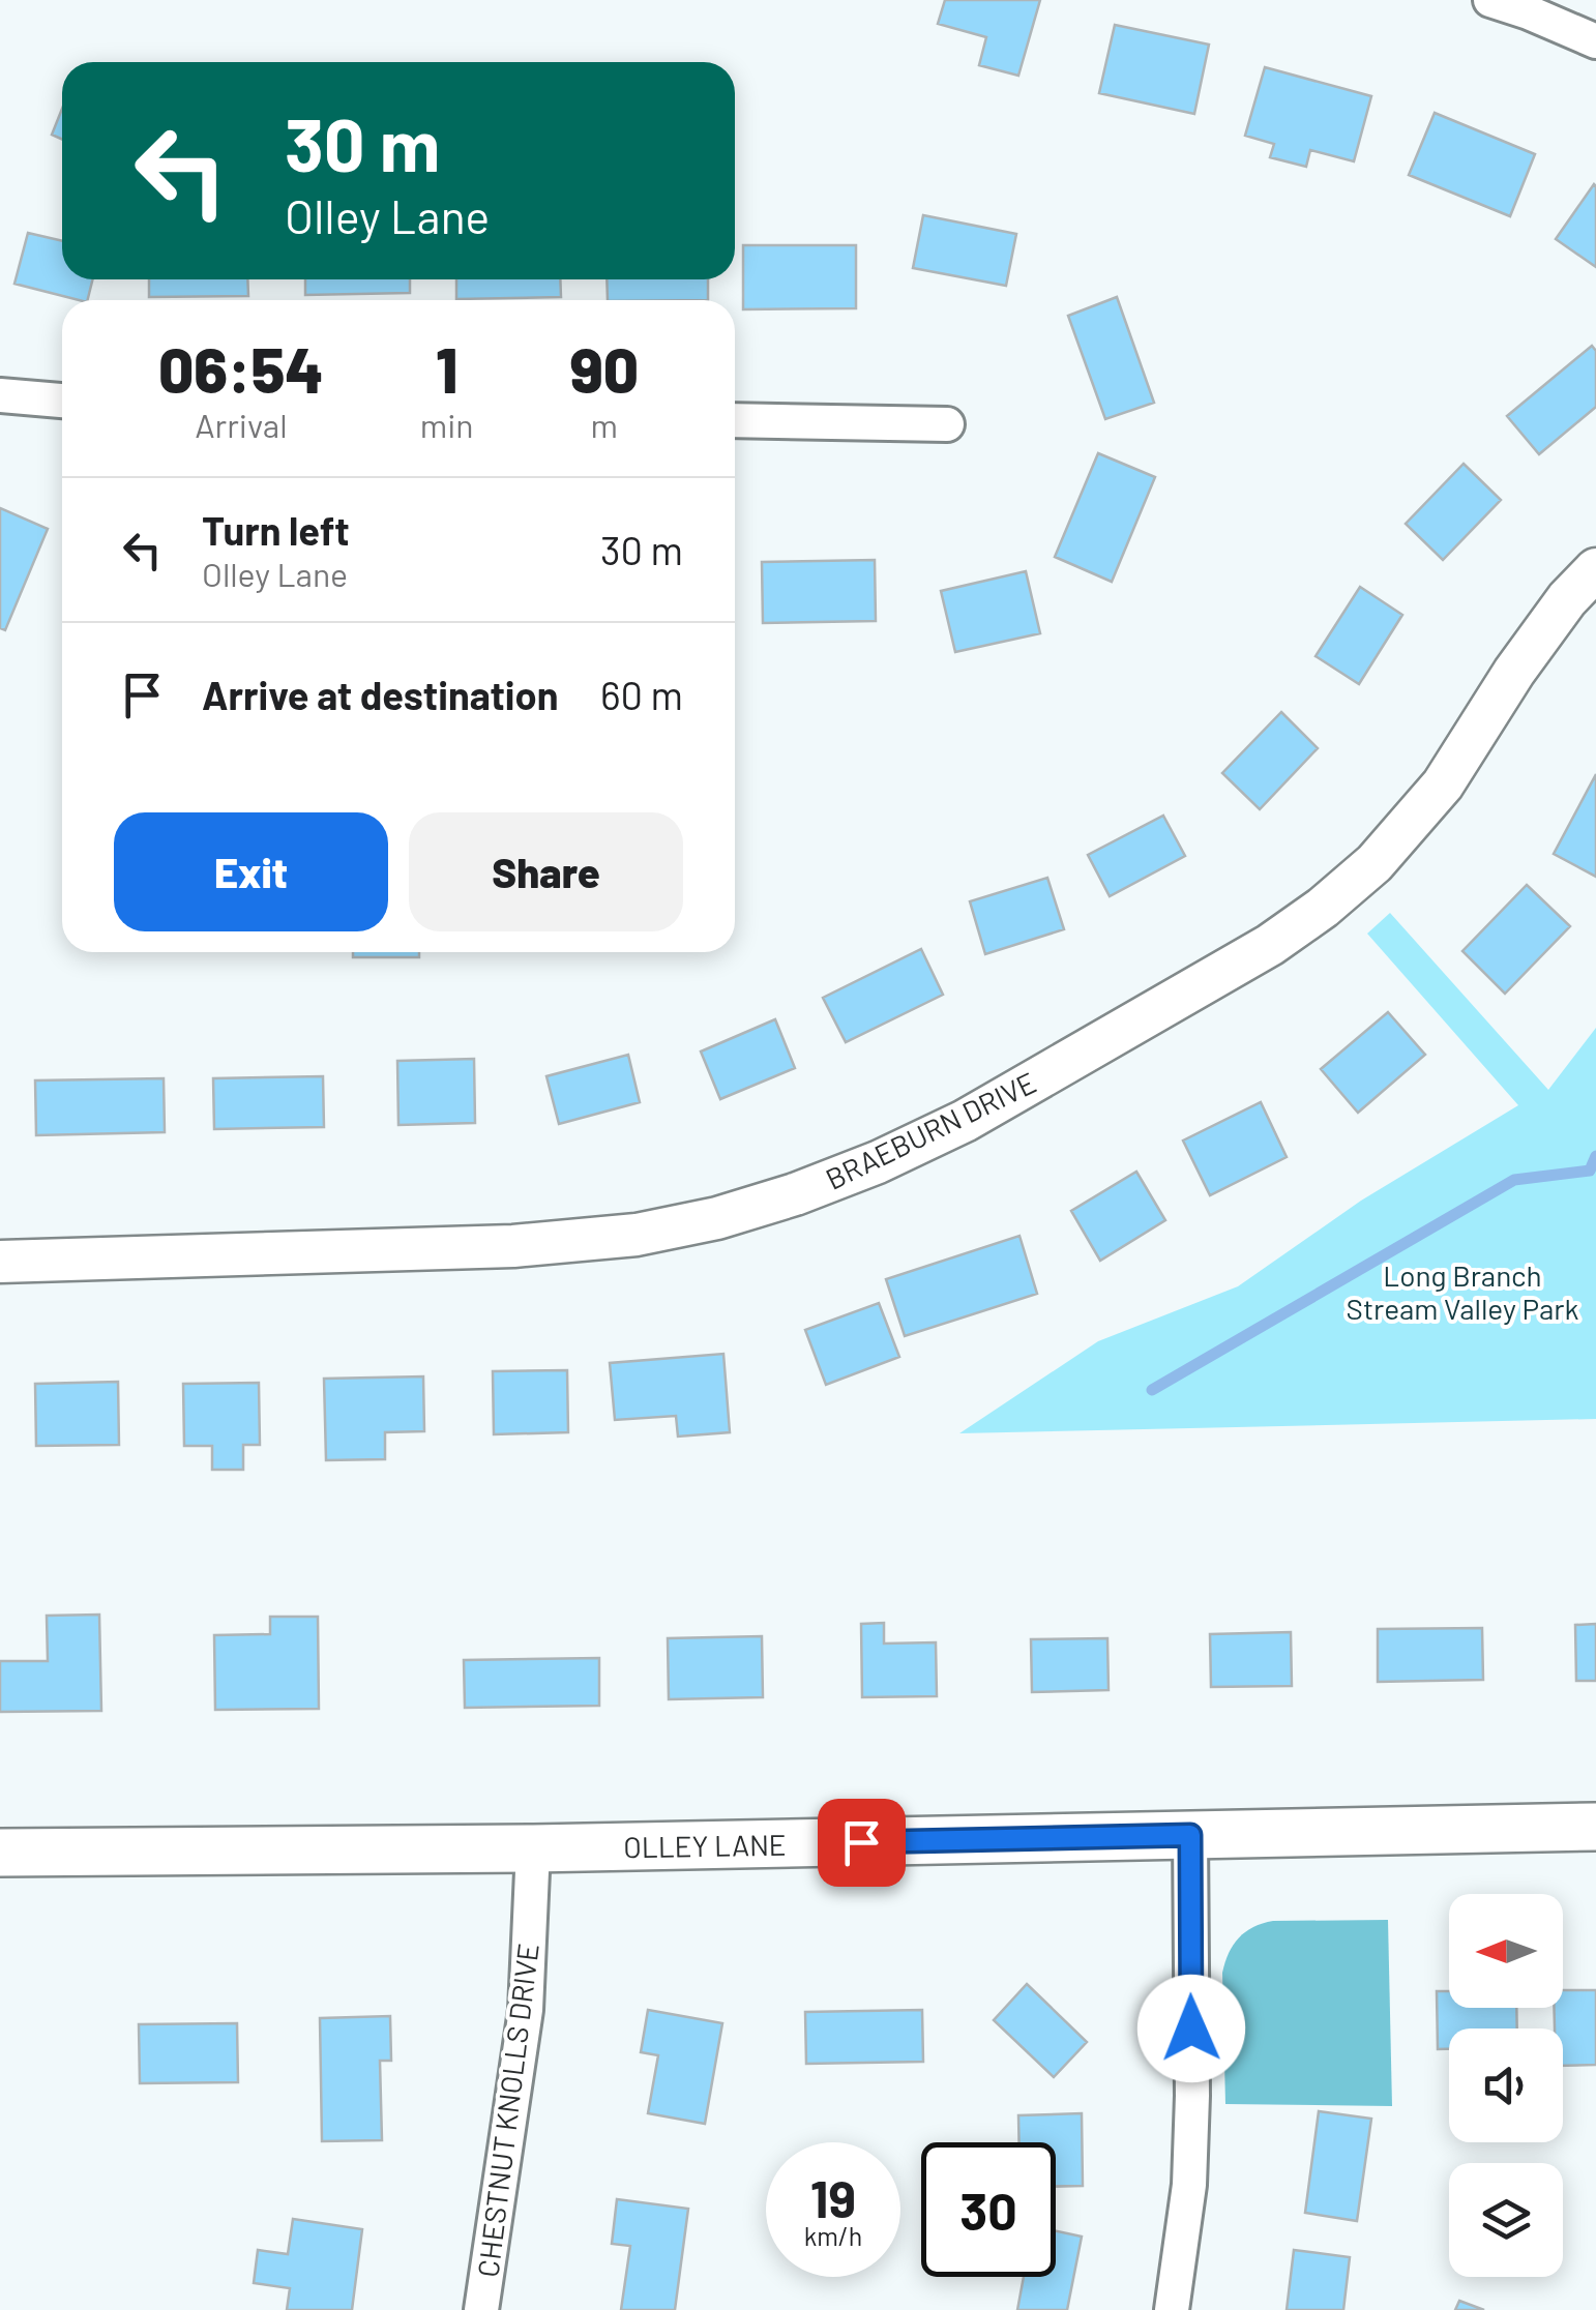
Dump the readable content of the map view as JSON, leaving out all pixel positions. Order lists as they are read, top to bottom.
{
  "streets": {
    "main road": ["OLLEY LANE"],
    "street": ["BRAEBURN DRIVE", "CHESTNUT KNOLLS DRIVE"]
  },
  "crossings": [
    ["OLLEY LANE", "CHESTNUT KNOLLS DRIVE"]
  ],
  "parks": ["Long Branch Stream Valley Park"],
  "north": "left",
  "page": {
    "turn": ["30 m", "Olley Lane"],
    "eta": [
      "06:54",
      "Arrival",
      "1",
      "min",
      "90",
      "m"
    ],
    "list": [
      {
        "name": "Turn left",
        "note": "Olley Lane",
        "value": "30 m"
      },
      {
        "name": "Arrive at destination",
        "value": "60 m"
      }
    ],
    "buttons": ["Exit", "Share"],
    "speed": "19 km/h",
    "limit": "30"
  }
}
